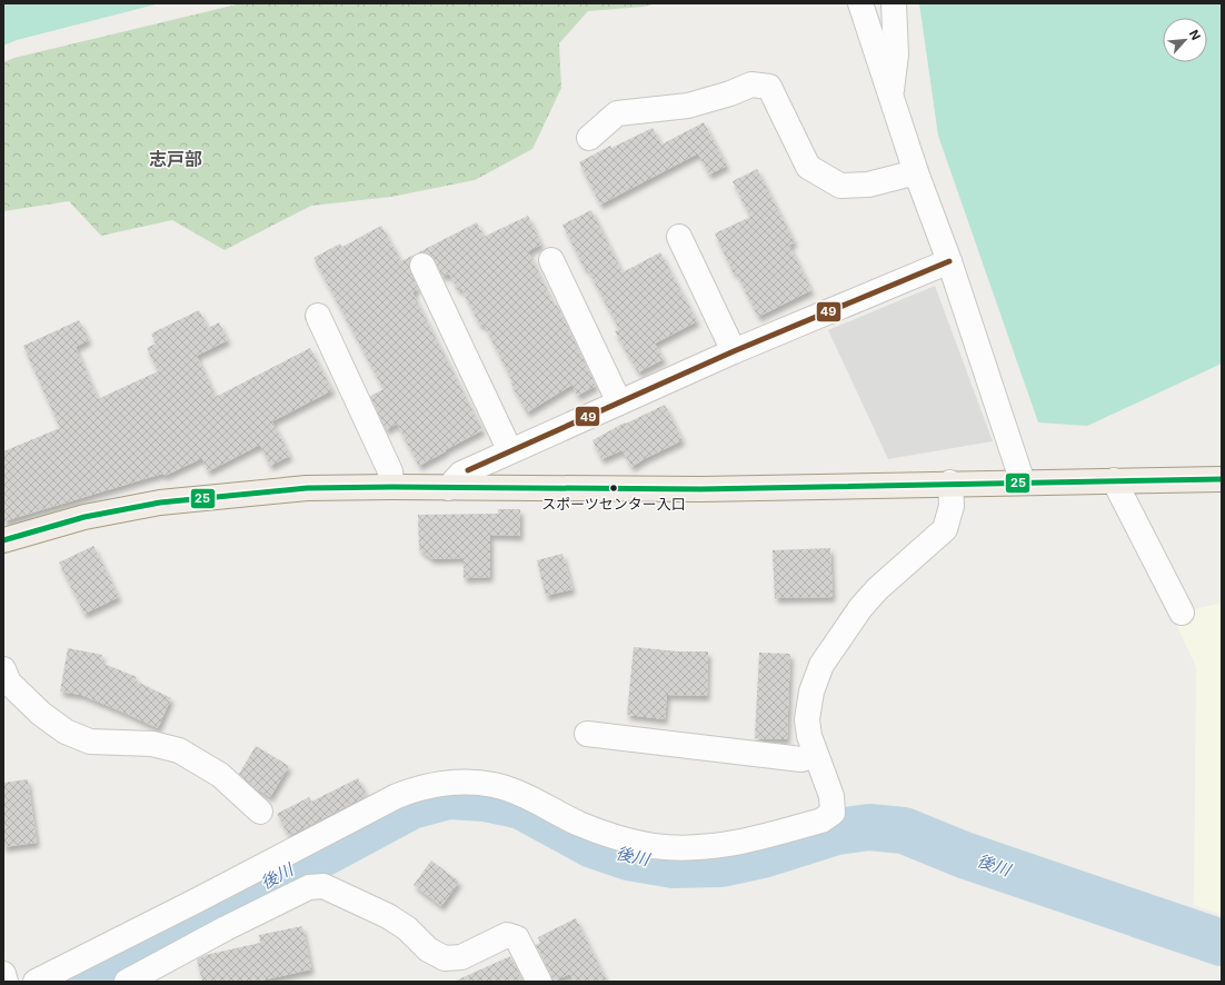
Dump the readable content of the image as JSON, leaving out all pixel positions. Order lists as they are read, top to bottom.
{
  "districts": ["志戸部"],
  "water": ["後川"],
  "places": ["スポーツセンター入口"],
  "lines": ["transit line 49", "transit line 25"],
  "north": "top right"
}
